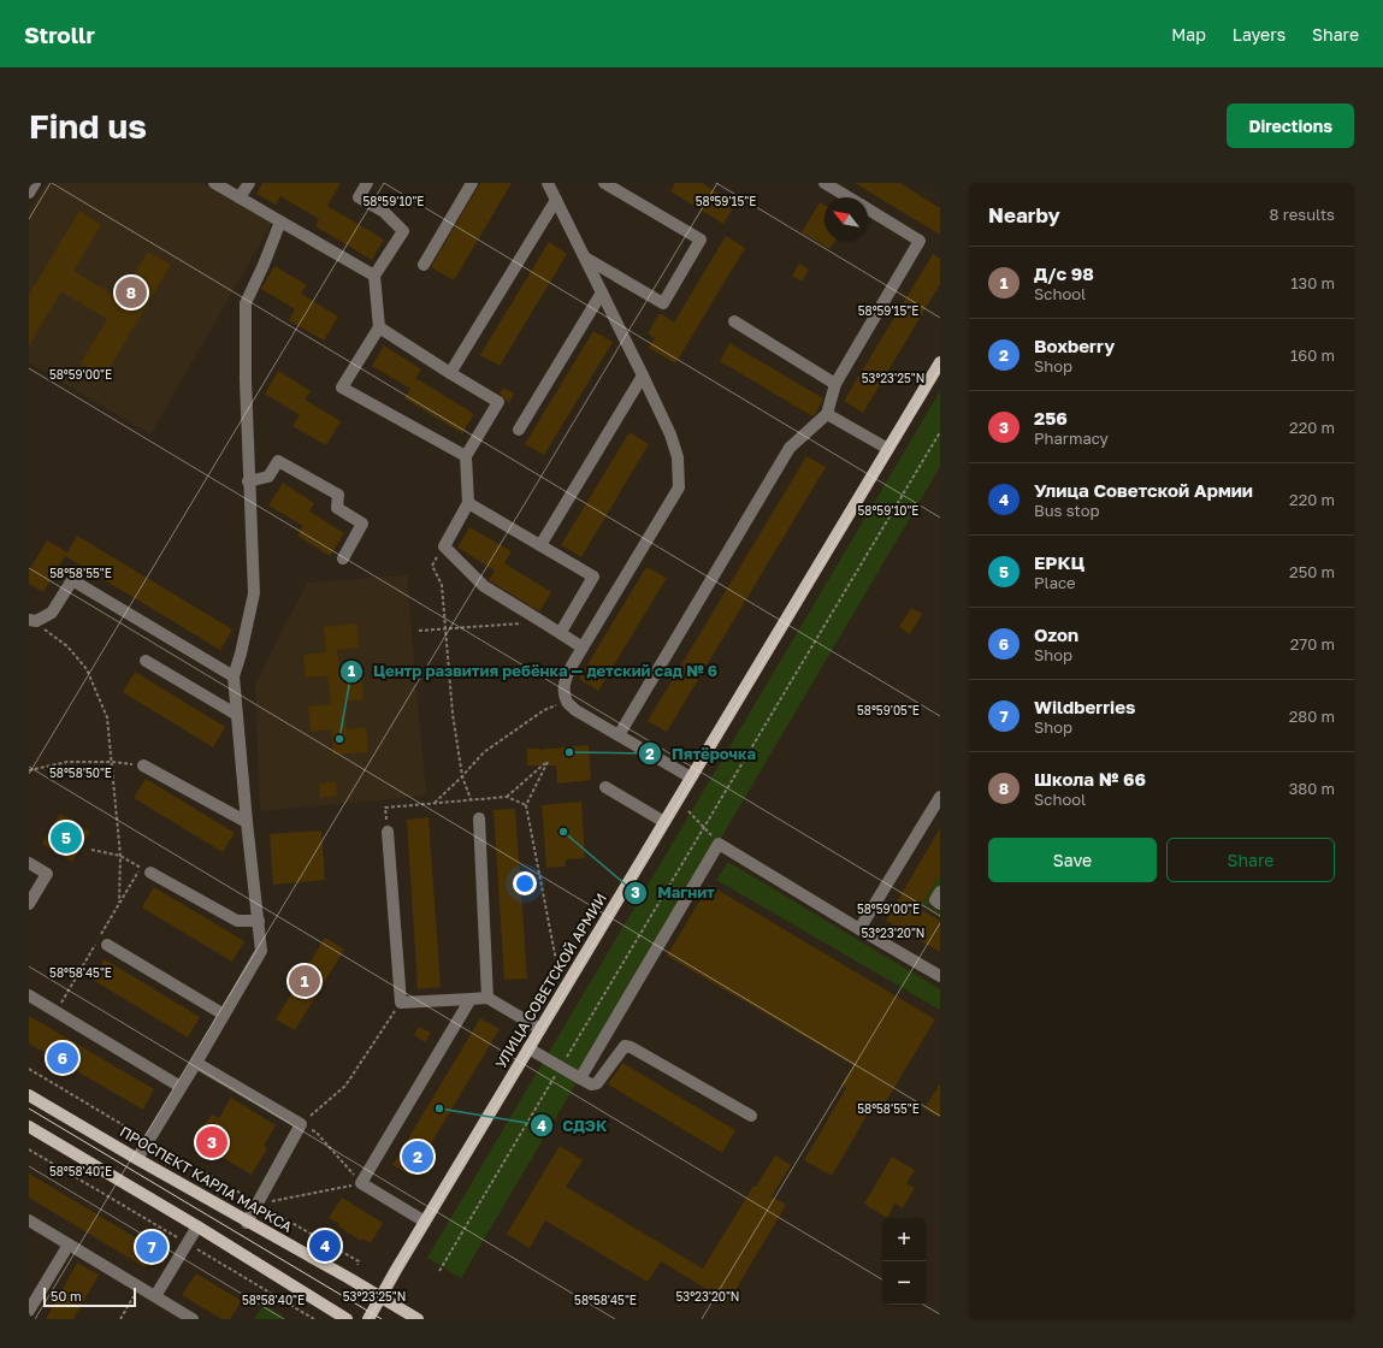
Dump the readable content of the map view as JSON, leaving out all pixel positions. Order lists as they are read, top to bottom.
{
  "streets": {
    "main road": ["УЛИЦА СОВЕТСКОЙ АРМИИ", "ПРОСПЕКТ КАРЛА МАРКСА"]
  },
  "crossings": [
    ["УЛИЦА СОВЕТСКОЙ АРМИИ", "ПРОСПЕКТ КАРЛА МАРКСА"]
  ],
  "places": [
    "Центр развития ребёнка — детский сад № 6",
    "Пятёрочка",
    "Магнит",
    "СДЭК"
  ],
  "scale_bar": "50 m",
  "north": "top left",
  "page": {
    "header": "Strollr",
    "nav": ["Map", "Layers", "Share"],
    "buttons": [
      "Directions",
      ["Save", "Share"]
    ],
    "title": "Find us",
    "heading": ["Nearby", "8 results"],
    "list": [
      {
        "mark": "1",
        "name": "Д/с 98",
        "note": "School",
        "value": "130 m"
      },
      {
        "mark": "2",
        "name": "Boxberry",
        "note": "Shop",
        "value": "160 m"
      },
      {
        "mark": "3",
        "name": "256",
        "note": "Pharmacy",
        "value": "220 m"
      },
      {
        "mark": "4",
        "name": "Улица Советской Армии",
        "note": "Bus stop",
        "value": "220 m"
      },
      {
        "mark": "5",
        "name": "ЕРКЦ",
        "note": "Place",
        "value": "250 m"
      },
      {
        "mark": "6",
        "name": "Ozon",
        "note": "Shop",
        "value": "270 m"
      },
      {
        "mark": "7",
        "name": "Wildberries",
        "note": "Shop",
        "value": "280 m"
      },
      {
        "mark": "8",
        "name": "Школа № 66",
        "note": "School",
        "value": "380 m"
      }
    ],
    "pins": [
      "8",
      "5",
      "1",
      "6",
      "3",
      "2",
      "4",
      "7"
    ],
    "map_buttons": ["+", "−"],
    "scale": "50 m"
  },
  "coordinates": [
    "58°59'15\"E",
    "58°59'10\"E",
    "58°59'00\"E",
    "53°23'25\"N",
    "58°58'55\"E",
    "58°59'05\"E",
    "58°58'50\"E",
    "53°23'20\"N",
    "58°58'45\"E",
    "58°58'40\"E"
  ]
}
